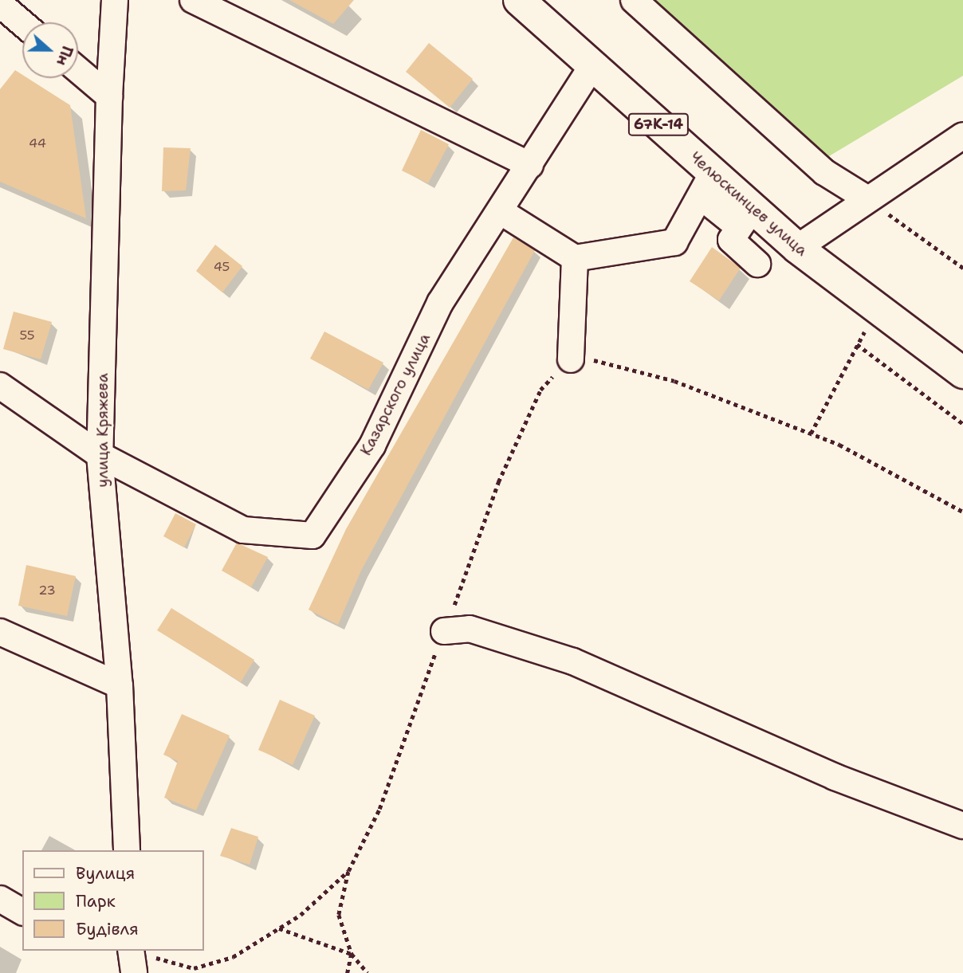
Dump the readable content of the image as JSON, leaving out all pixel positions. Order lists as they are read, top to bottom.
{
  "streets": {
    "main road": ["67К-14", "Челюскинцев улица"],
    "street": ["Казарского улица", "улица Кряжева"]
  },
  "crossings": [
    ["Челюскинцев улица", "Казарского улица"],
    ["Казарского улица", "улица Кряжева"]
  ],
  "house_numbers": [
    "44",
    "45",
    "55",
    "23"
  ],
  "legend": ["Вулиця", "Парк", "Будівля"],
  "north": "right"
}
